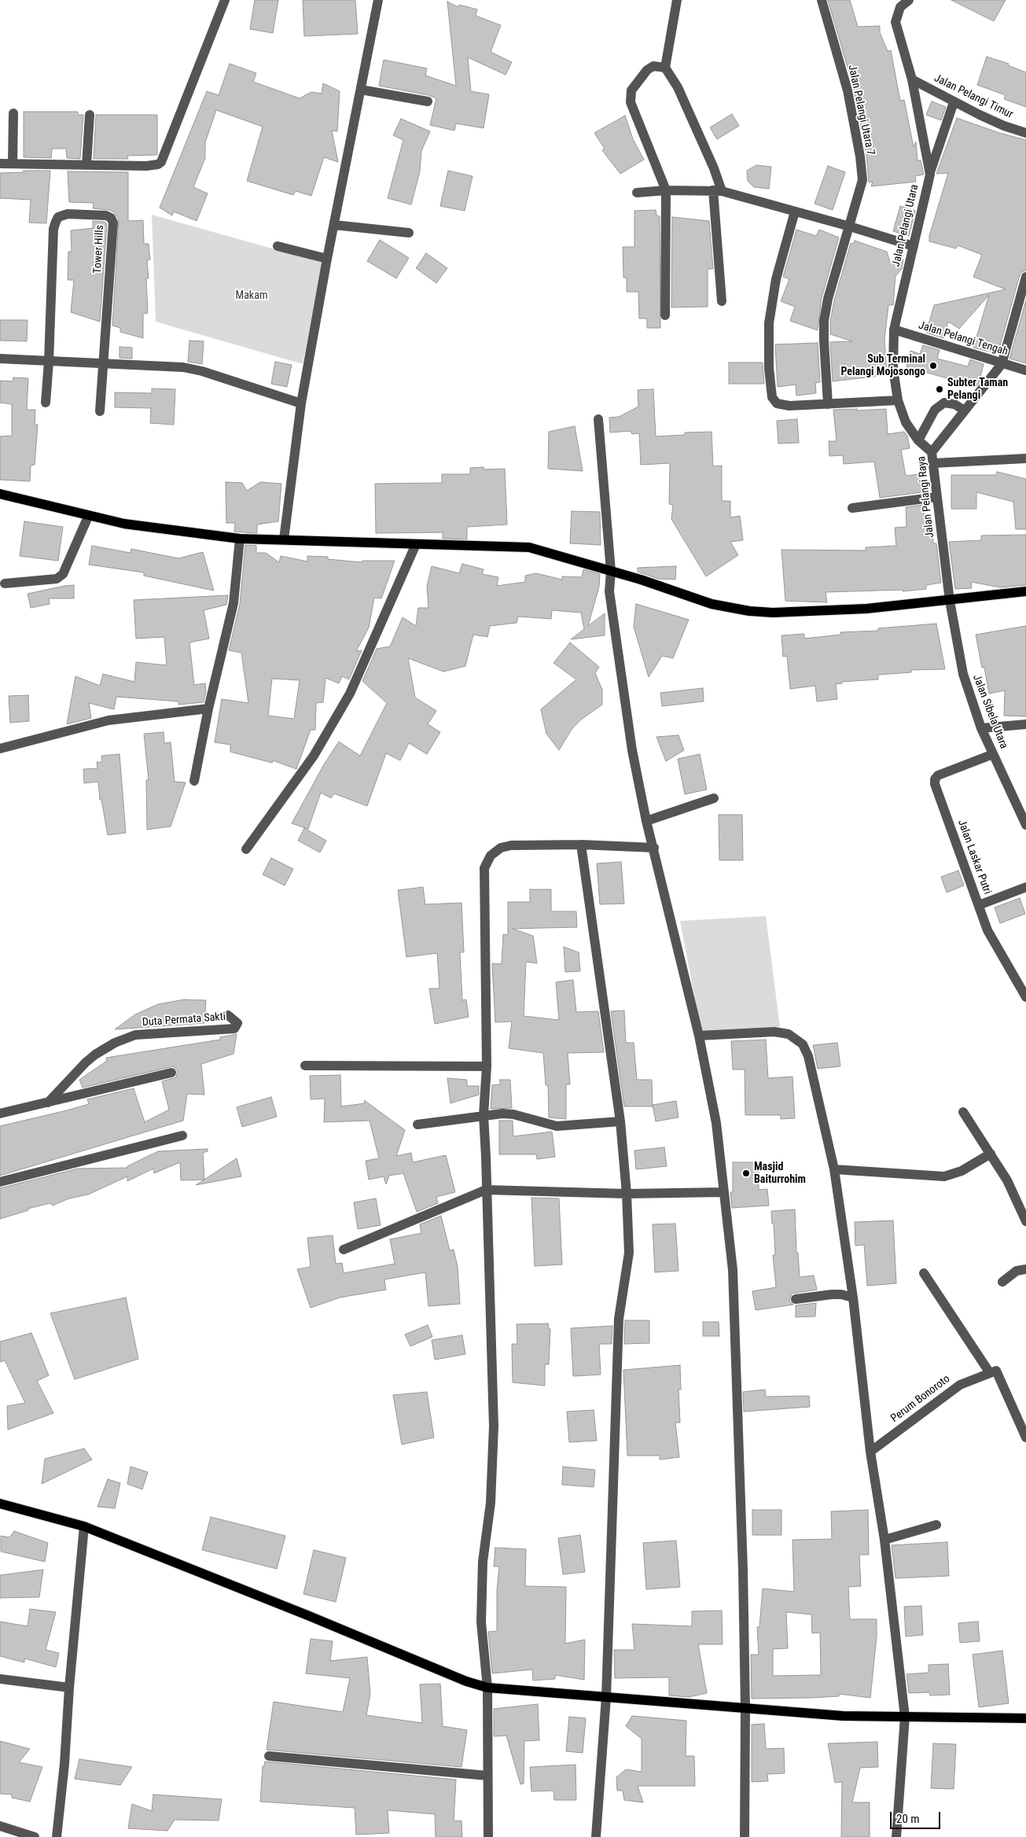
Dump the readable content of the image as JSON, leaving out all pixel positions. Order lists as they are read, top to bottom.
{
  "streets": {
    "street": [
      "Jalan Pelangi Timur",
      "Jalan Pelangi Utara 7",
      "Jalan Pelangi Utara",
      "Tower Hills",
      "Jalan Pelangi Tengah",
      "Jalan Pelangi Raya",
      "Jalan Sibela Utara",
      "Jalan Laskar Putri",
      "Duta Permata Sakti",
      "Perum Bonoroto"
    ]
  },
  "crossings": [
    ["Jalan Pelangi Timur", "Jalan Pelangi Utara"],
    ["Jalan Pelangi Utara", "Jalan Pelangi Tengah"],
    ["Jalan Pelangi Utara", "Jalan Pelangi Raya"],
    ["Jalan Pelangi Tengah", "Jalan Pelangi Raya"],
    ["Jalan Pelangi Raya", "Jalan Sibela Utara"],
    ["Jalan Sibela Utara", "Jalan Laskar Putri"]
  ],
  "parks": ["Makam"],
  "places": ["Sub Terminal Pelangi Mojosongo", "Subter Taman Pelangi", "Masjid Baiturrohim"],
  "scale_bar": "20 m"
}
